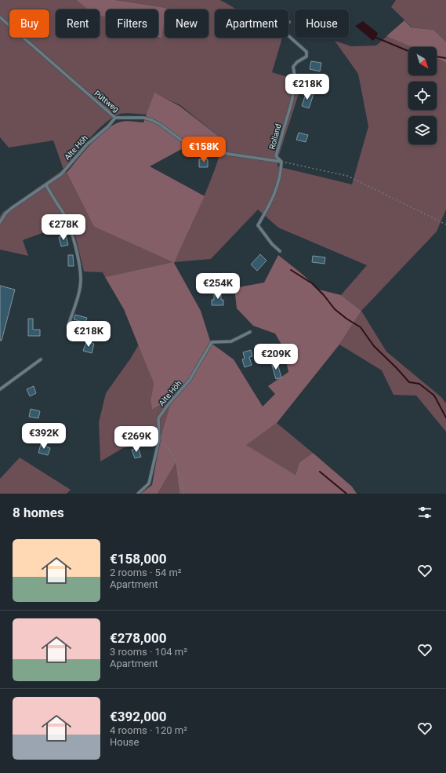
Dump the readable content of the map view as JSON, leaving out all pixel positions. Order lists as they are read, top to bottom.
{
  "streets": {
    "lane": ["Püttweg", "Rolland", "Alte Höh"]
  },
  "crossings": [
    ["Püttweg", "Rolland"],
    ["Püttweg", "Alte Höh"]
  ],
  "north": "bottom right",
  "page": {
    "chip": [
      "Buy",
      "Rent",
      "Filters",
      "New",
      "Apartment",
      "House"
    ],
    "price": [
      "€218K",
      "€158K",
      "€278K",
      "€254K",
      "€218K",
      "€209K",
      "€392K",
      "€269K"
    ],
    "heading": "8 homes",
    "list": [
      {
        "name": "€158,000",
        "note": "2 rooms · 54 m² · Apartment"
      },
      {
        "name": "€278,000",
        "note": "3 rooms · 104 m² · Apartment"
      },
      {
        "name": "€392,000",
        "note": "4 rooms · 120 m² · House"
      }
    ]
  }
}
